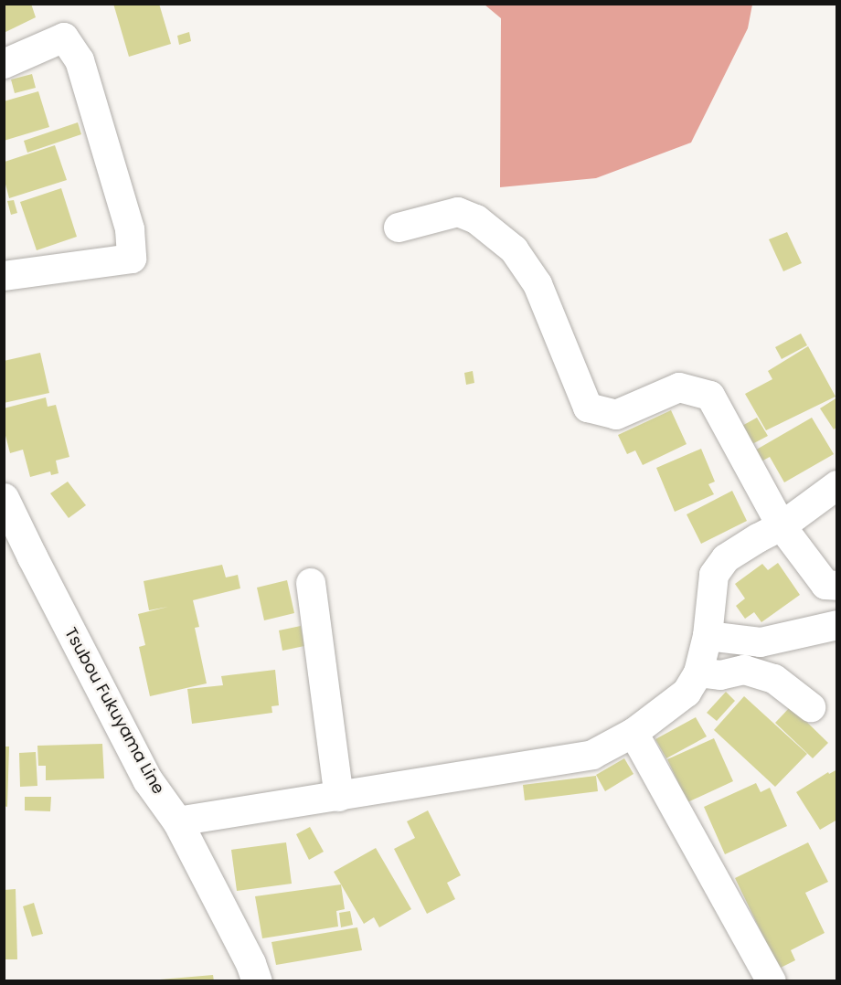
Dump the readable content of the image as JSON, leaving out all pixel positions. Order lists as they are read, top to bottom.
{
  "streets": {
    "main road": ["Tsubou Fukuyama Line"]
  }
}
